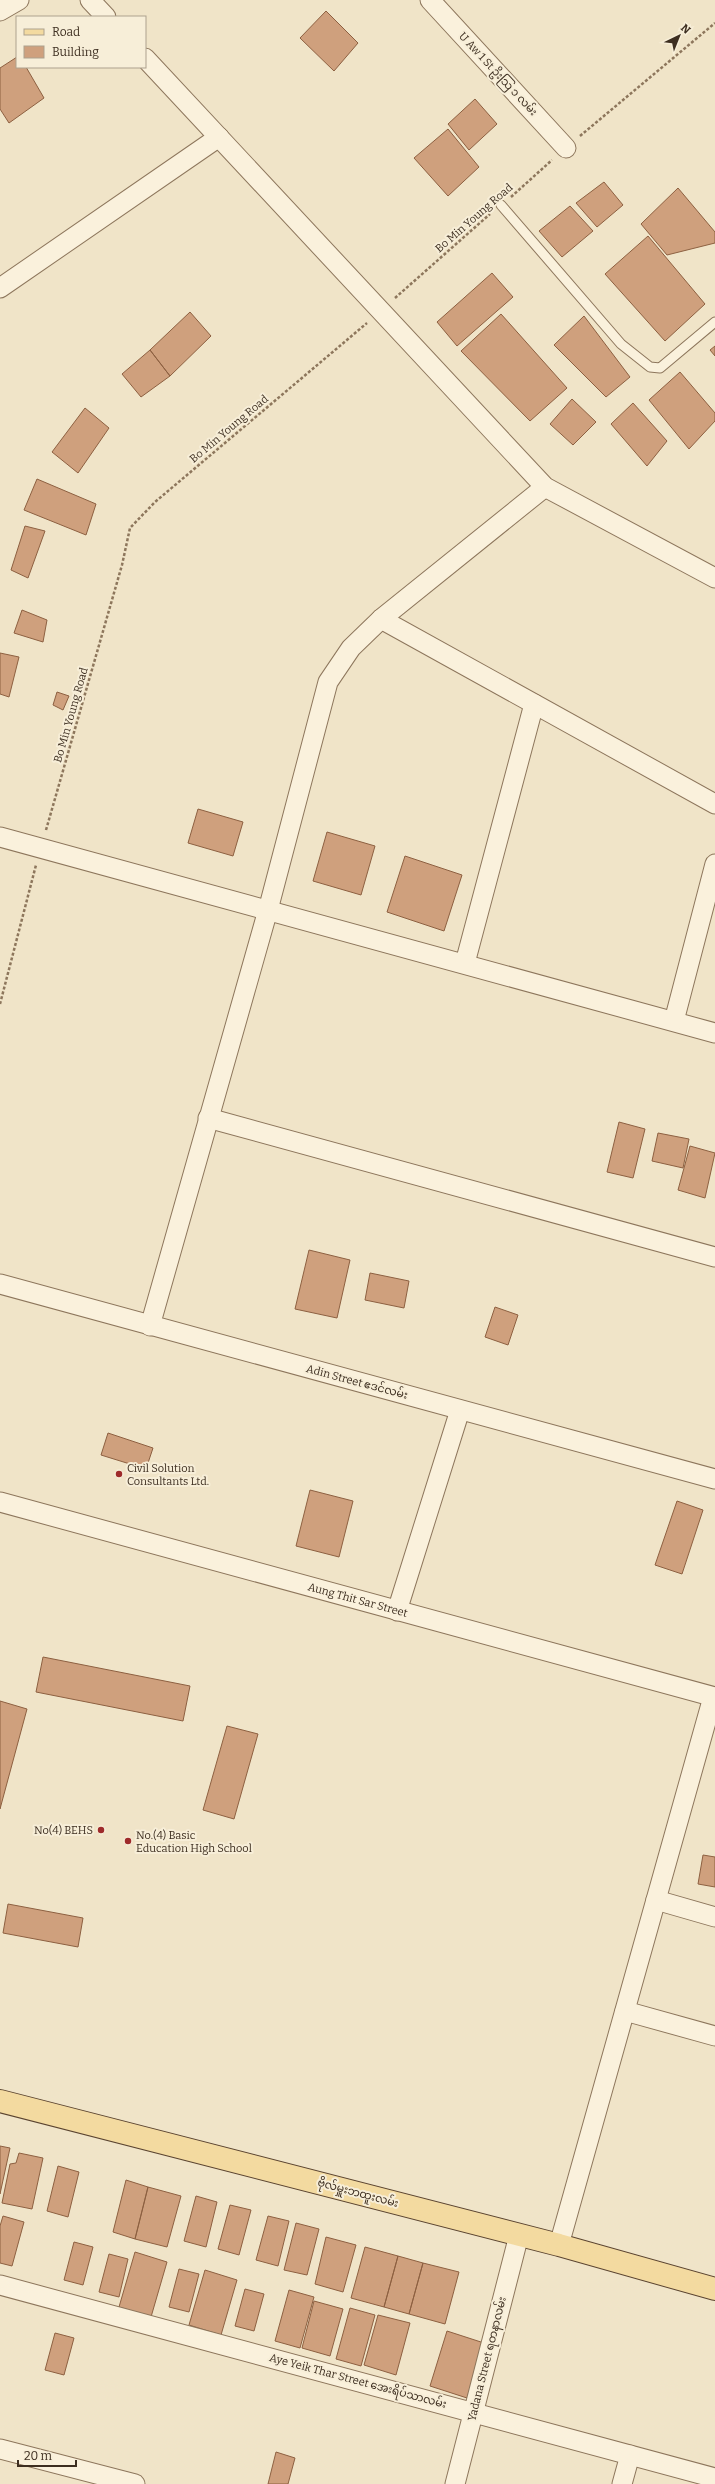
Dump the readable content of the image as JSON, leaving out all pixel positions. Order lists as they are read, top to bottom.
{
  "streets": {
    "main road": ["ဗိုလ်မှူးဘထူးလမ်း"],
    "street": [
      "U Aw 1 St ဥိးသြ ၁ လမ်း",
      "Adin Street ဧဒင်လမ်း",
      "Aung Thit Sar Street",
      "Yadana Street ရတနာလမ်း",
      "Aye Yeik Thar Street အေးရိပ်သာလမ်း"
    ],
    "path": ["Bo Min Young Road"]
  },
  "crossings": [
    ["U Aw 1 St ဥိးသြ ၁ လမ်း", "Bo Min Young Road"],
    ["ဗိုလ်မှူးဘထူးလမ်း", "Yadana Street ရတနာလမ်း"],
    ["Yadana Street ရတနာလမ်း", "Aye Yeik Thar Street အေးရိပ်သာလမ်း"]
  ],
  "places": ["Civil Solution Consultants Ltd.", "No(4) BEHS", "No.(4) Basic Education High School"],
  "legend": ["Road", "Building"],
  "scale_bar": "20 m",
  "north": "top right"
}
